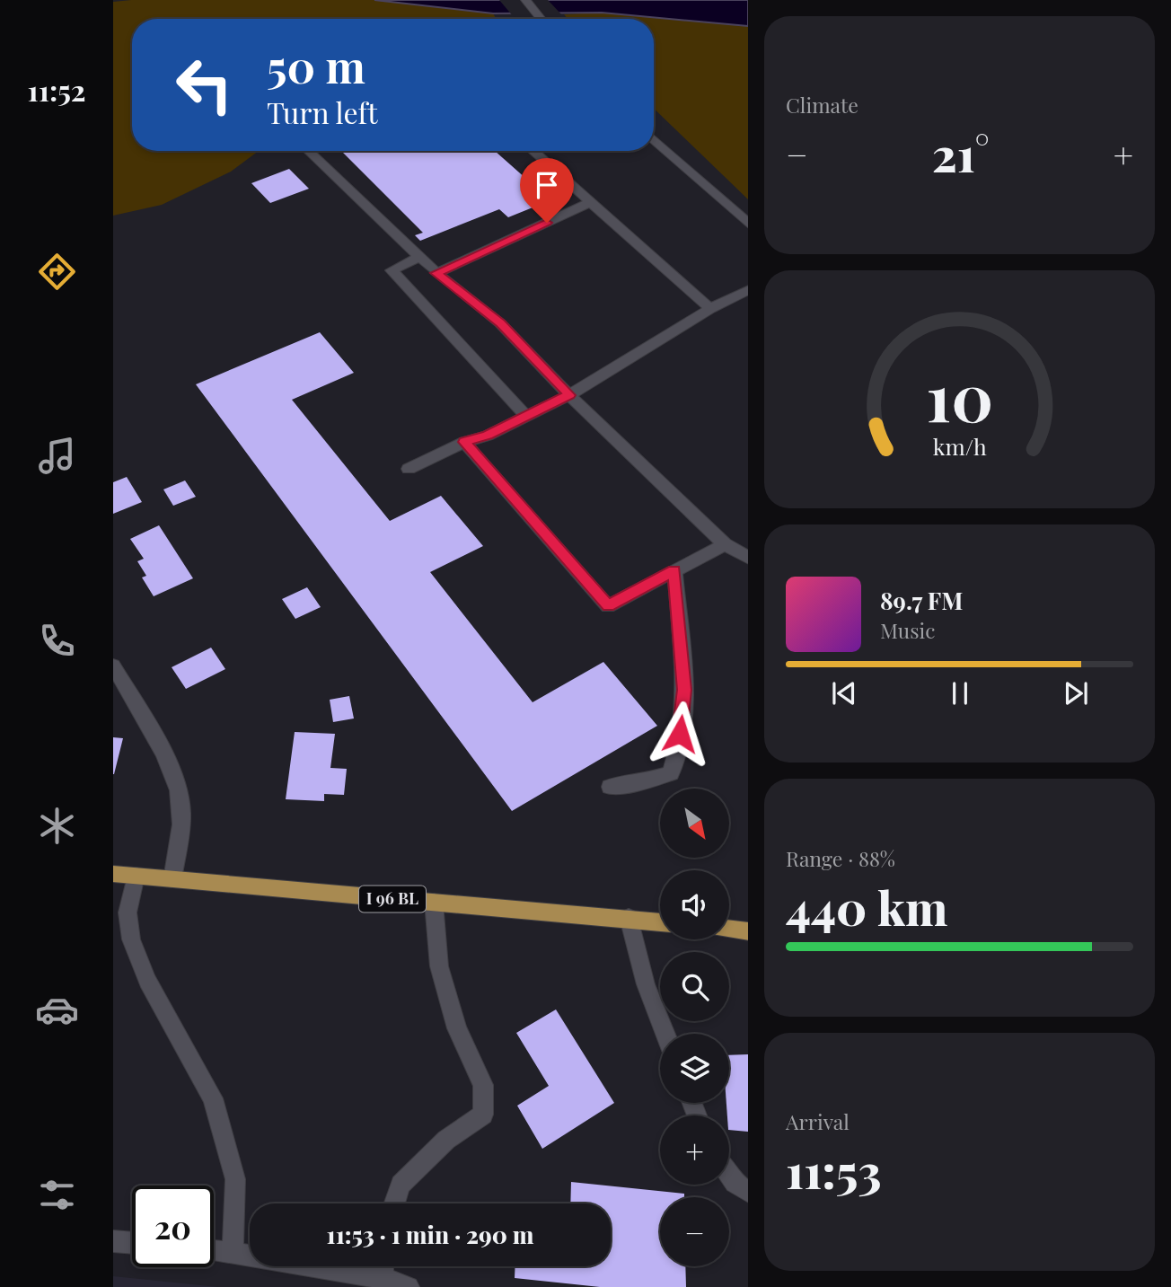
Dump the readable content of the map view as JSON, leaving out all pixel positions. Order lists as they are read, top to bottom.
{
  "streets": {
    "main road": ["I 96 BL"]
  },
  "north": "bottom right",
  "page": {
    "tabs": "11:52",
    "tile": [
      "Climate",
      ["Range · 88%", "440 km"],
      ["Arrival", "11:53"]
    ],
    "turn": ["50 m", "Turn left"],
    "heat": ["−", "21°", "+"],
    "song": ["89.7 FM", "Music"],
    "map_buttons": ["+", "−"],
    "limit": "20",
    "trip": "11:53 · 1 min · 290 m",
    "gauge": ["10", "km/h"]
  }
}
